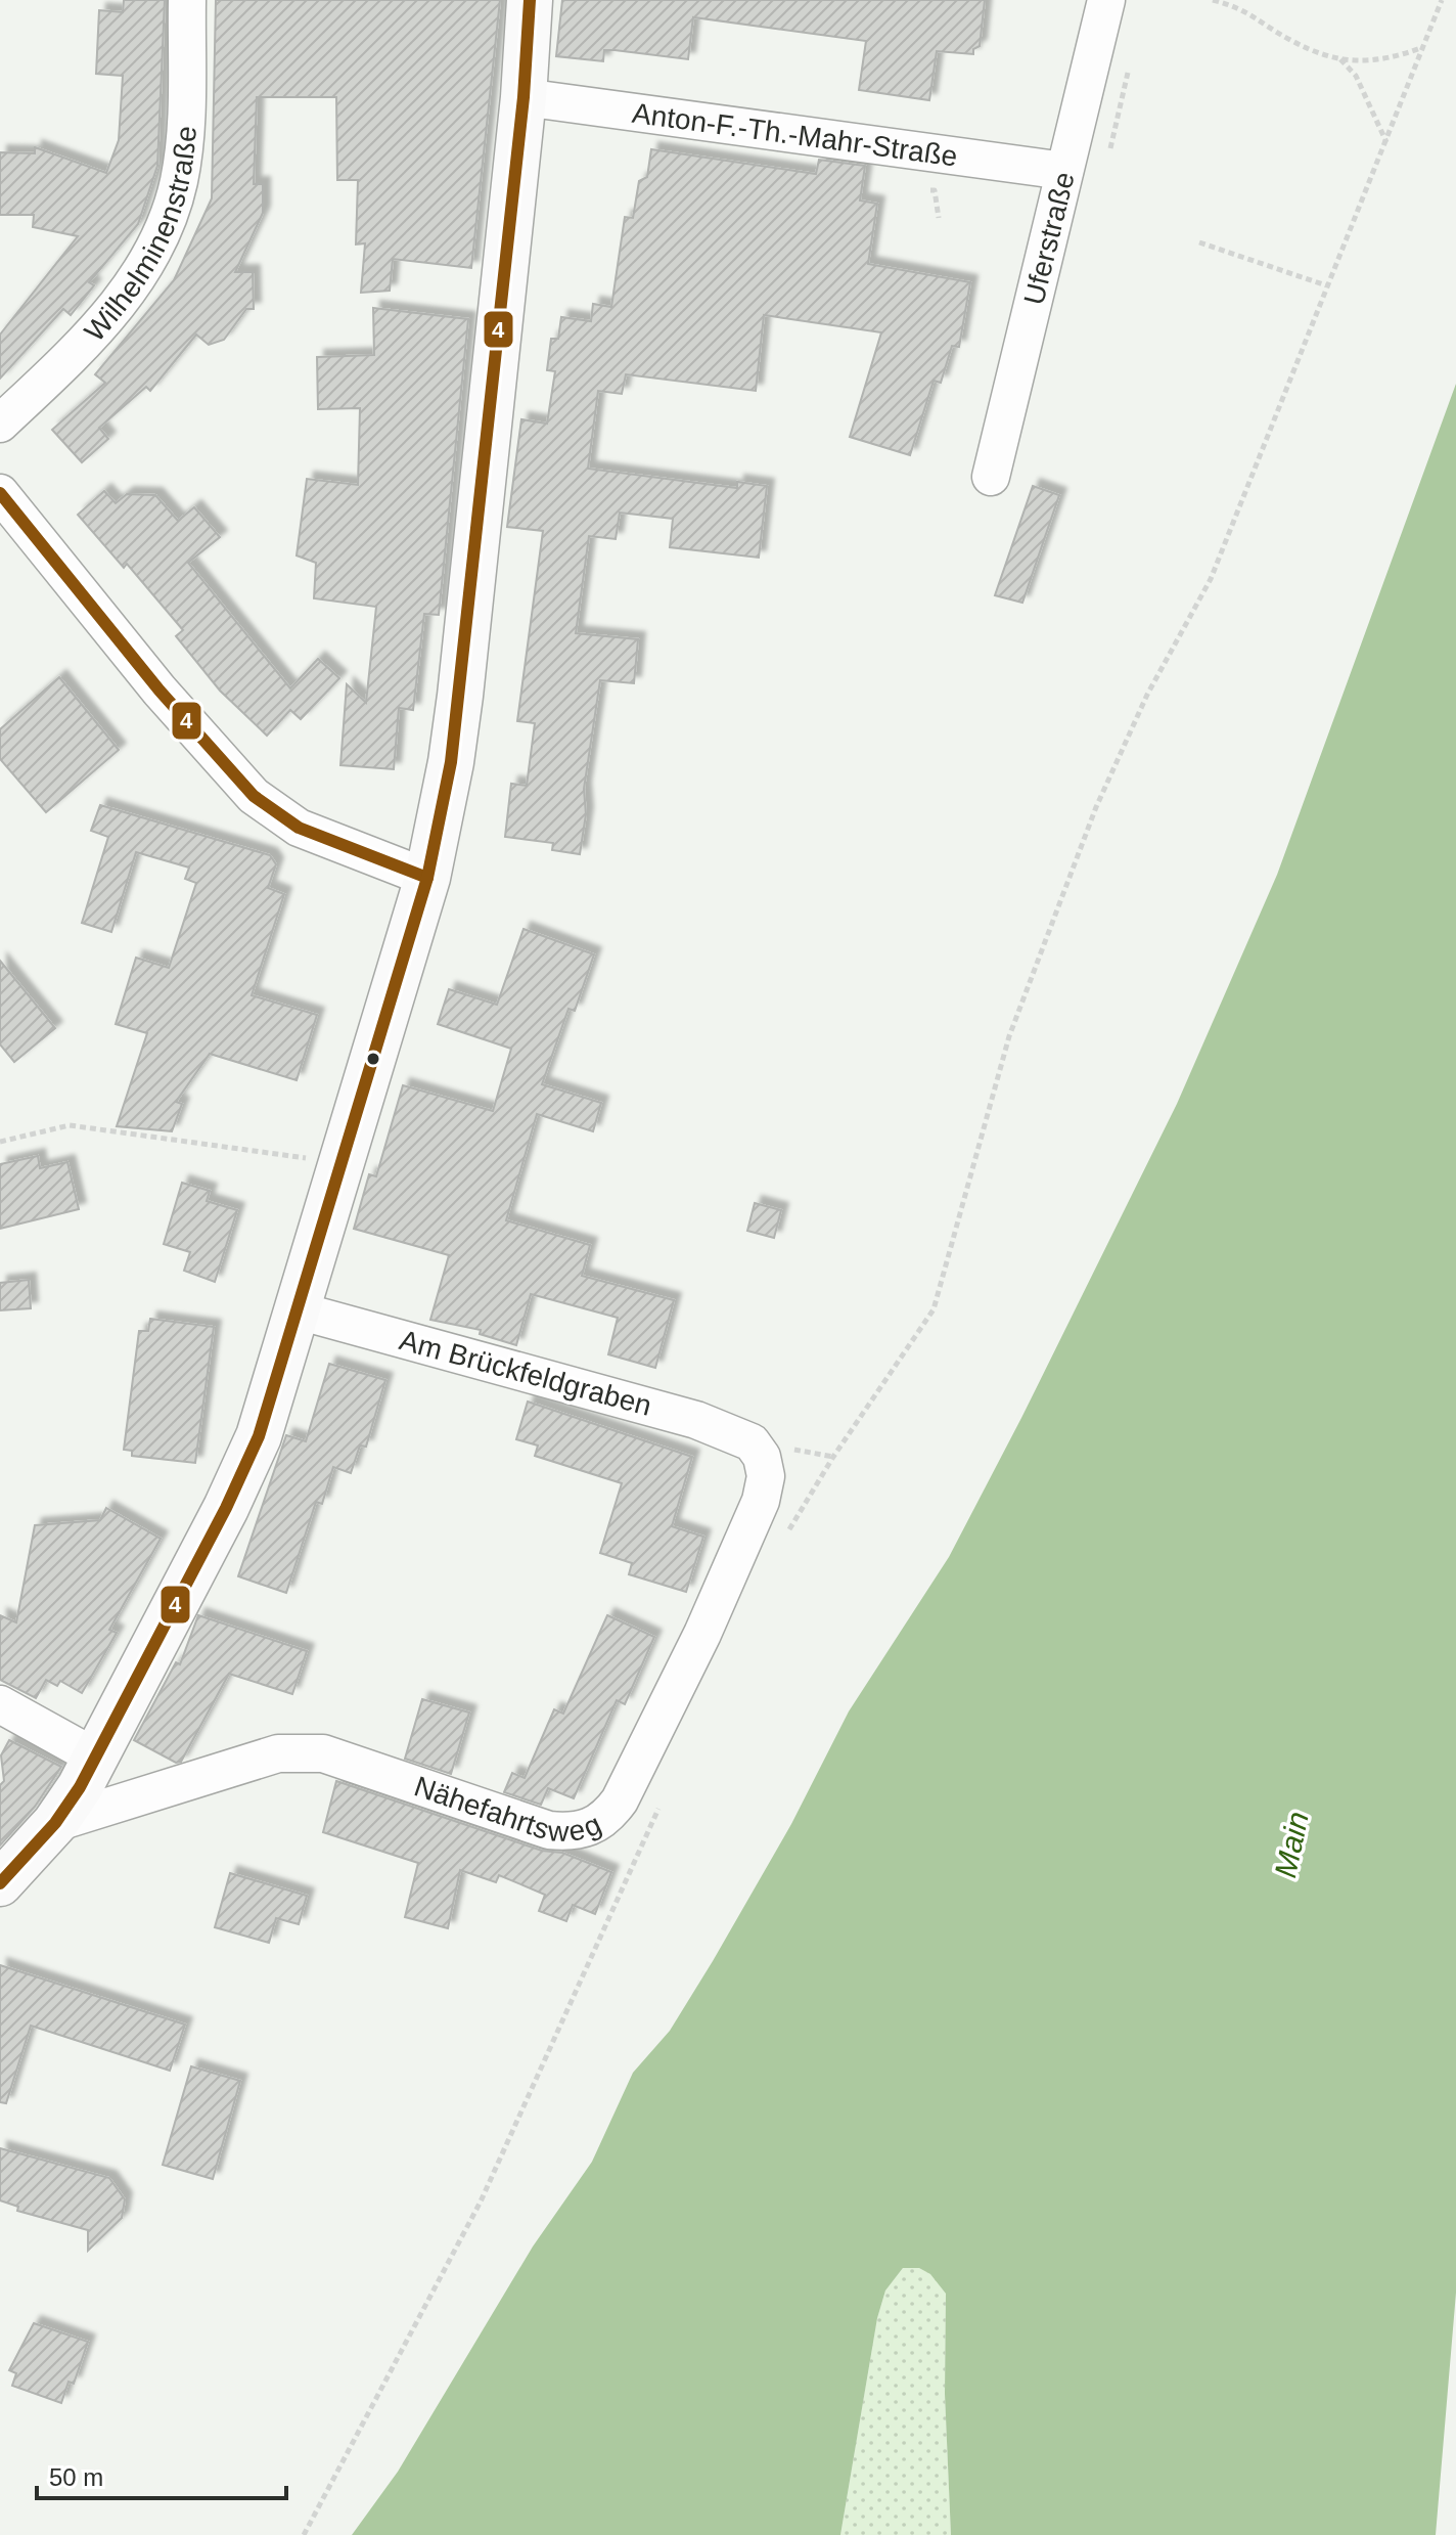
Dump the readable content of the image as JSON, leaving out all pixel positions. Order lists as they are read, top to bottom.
{
  "streets": {
    "street": [
      "Anton-F.-Th.-Mahr-Straße",
      "Wilhelminenstraße",
      "Uferstraße",
      "Am Brückfeldgraben",
      "Nähefahrtsweg"
    ]
  },
  "crossings": [
    ["Anton-F.-Th.-Mahr-Straße", "Uferstraße"],
    ["Am Brückfeldgraben", "Nähefahrtsweg"]
  ],
  "water": ["Main"],
  "lines": ["transit line 4"],
  "scale_bar": "50 m"
}
